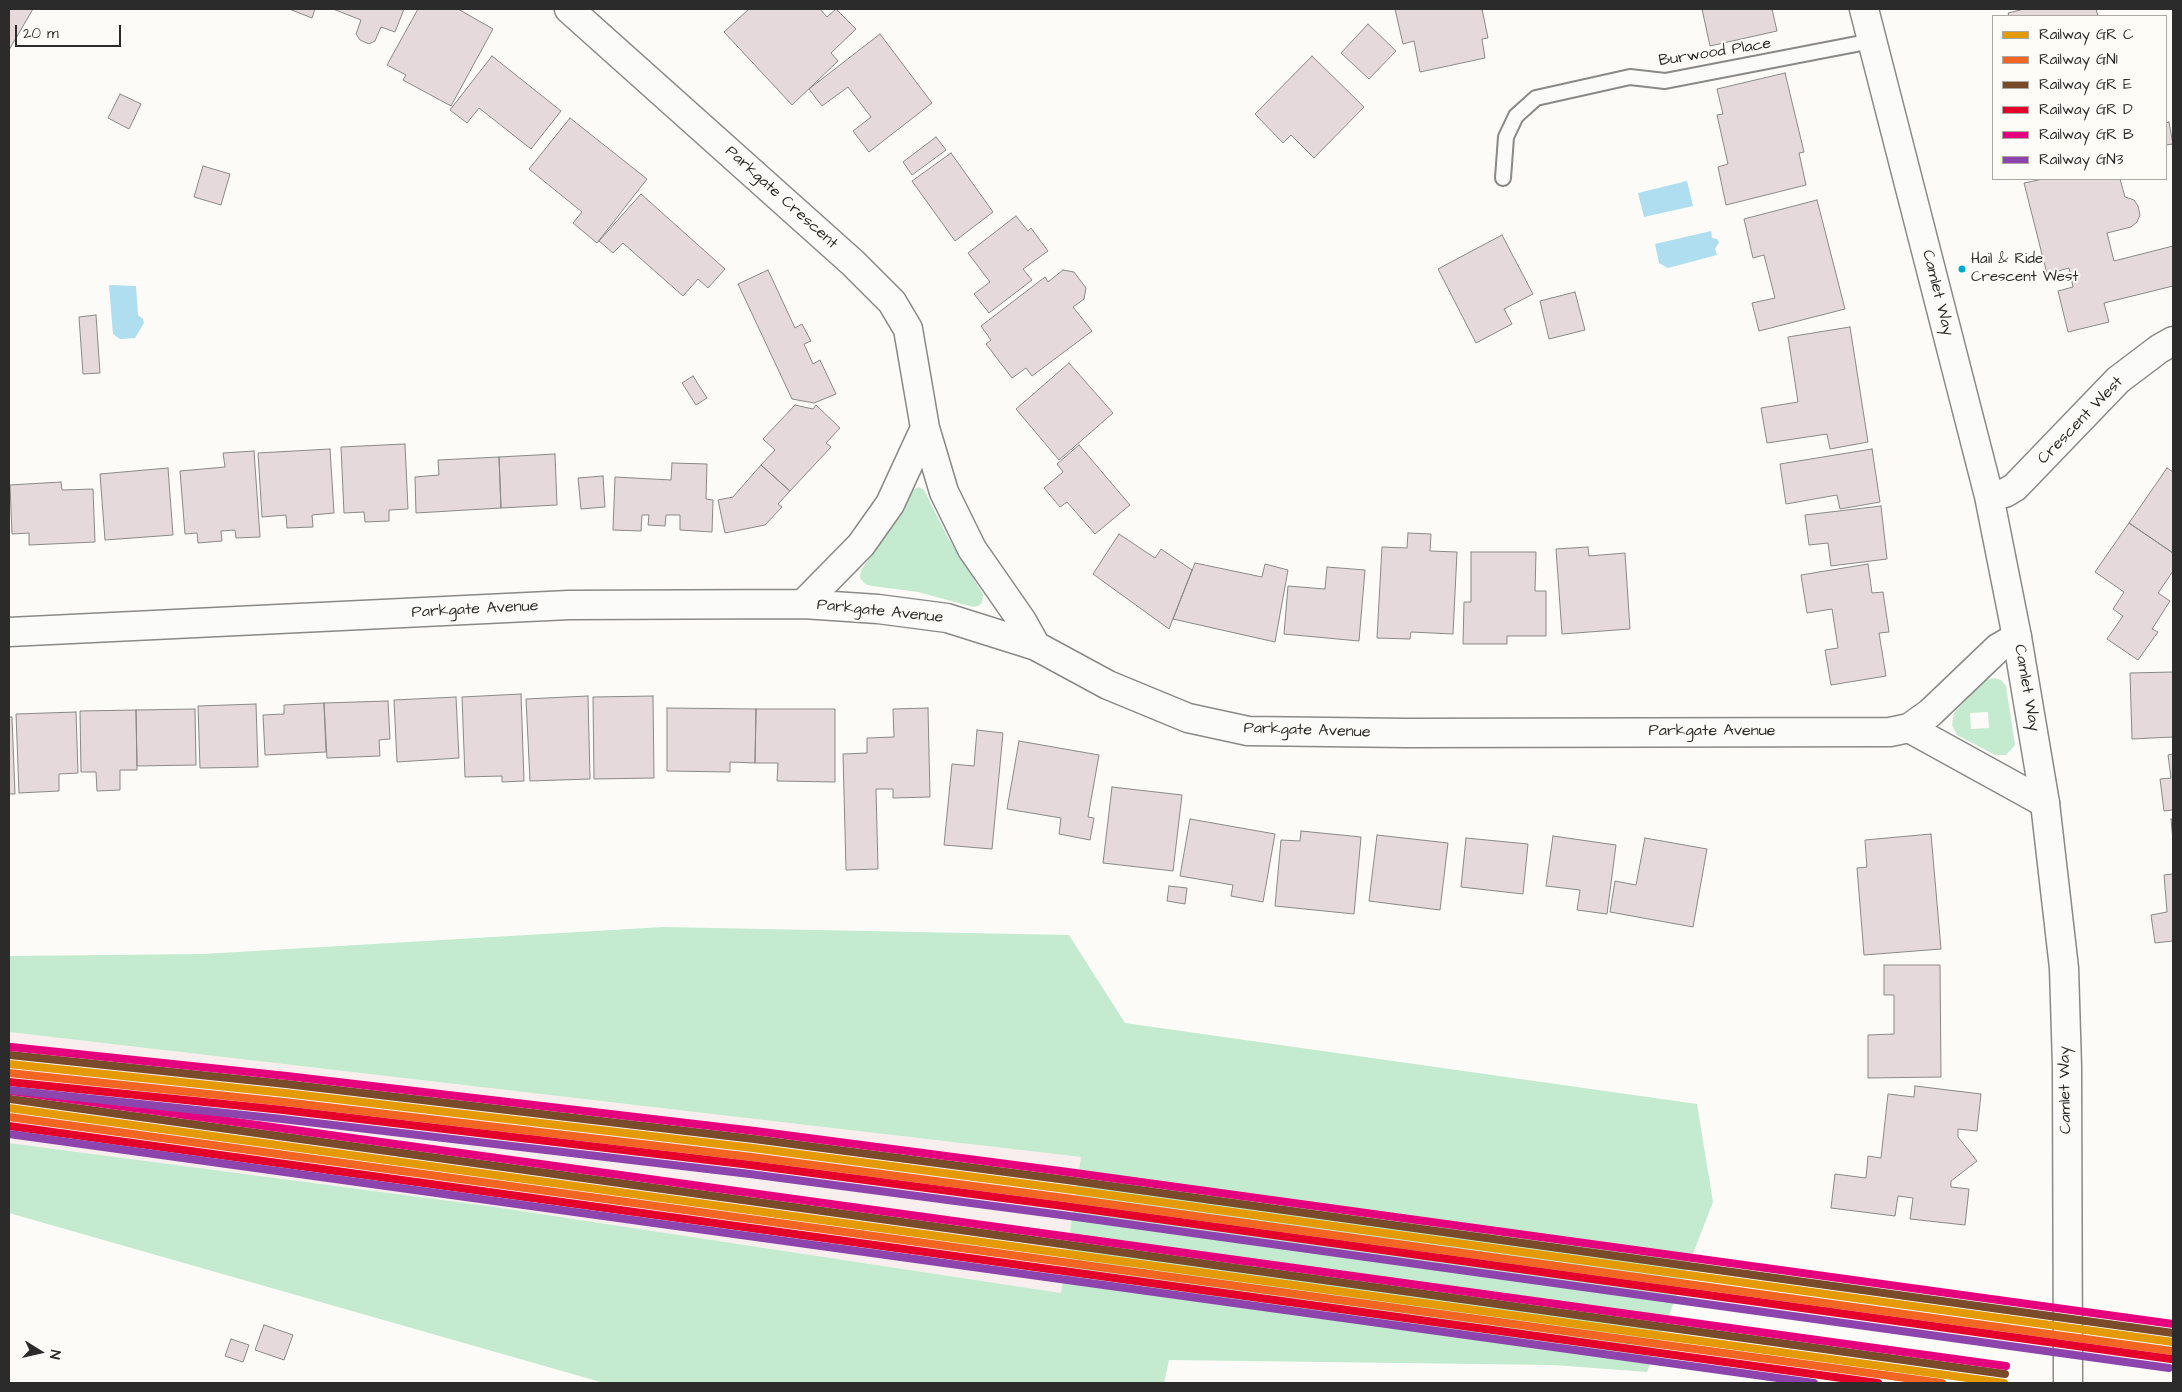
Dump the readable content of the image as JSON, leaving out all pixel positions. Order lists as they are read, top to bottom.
{
  "streets": {
    "street": [
      "Parkgate Crescent",
      "Camlet Way",
      "Crescent West",
      "Parkgate Avenue"
    ],
    "lane": ["Burwood Place"]
  },
  "crossings": [
    ["Burwood Place", "Camlet Way"],
    ["Parkgate Crescent", "Parkgate Avenue"],
    ["Camlet Way", "Crescent West"],
    ["Camlet Way", "Parkgate Avenue"]
  ],
  "places": ["Hail & Ride Crescent West"],
  "lines": ["rail line GN1", "rail line GN3"],
  "legend": [
    "Railway GR C",
    "Railway GN1",
    "Railway GR E",
    "Railway GR D",
    "Railway GR B",
    "Railway GN3"
  ],
  "scale_bar": "20 m",
  "north": "right"
}
